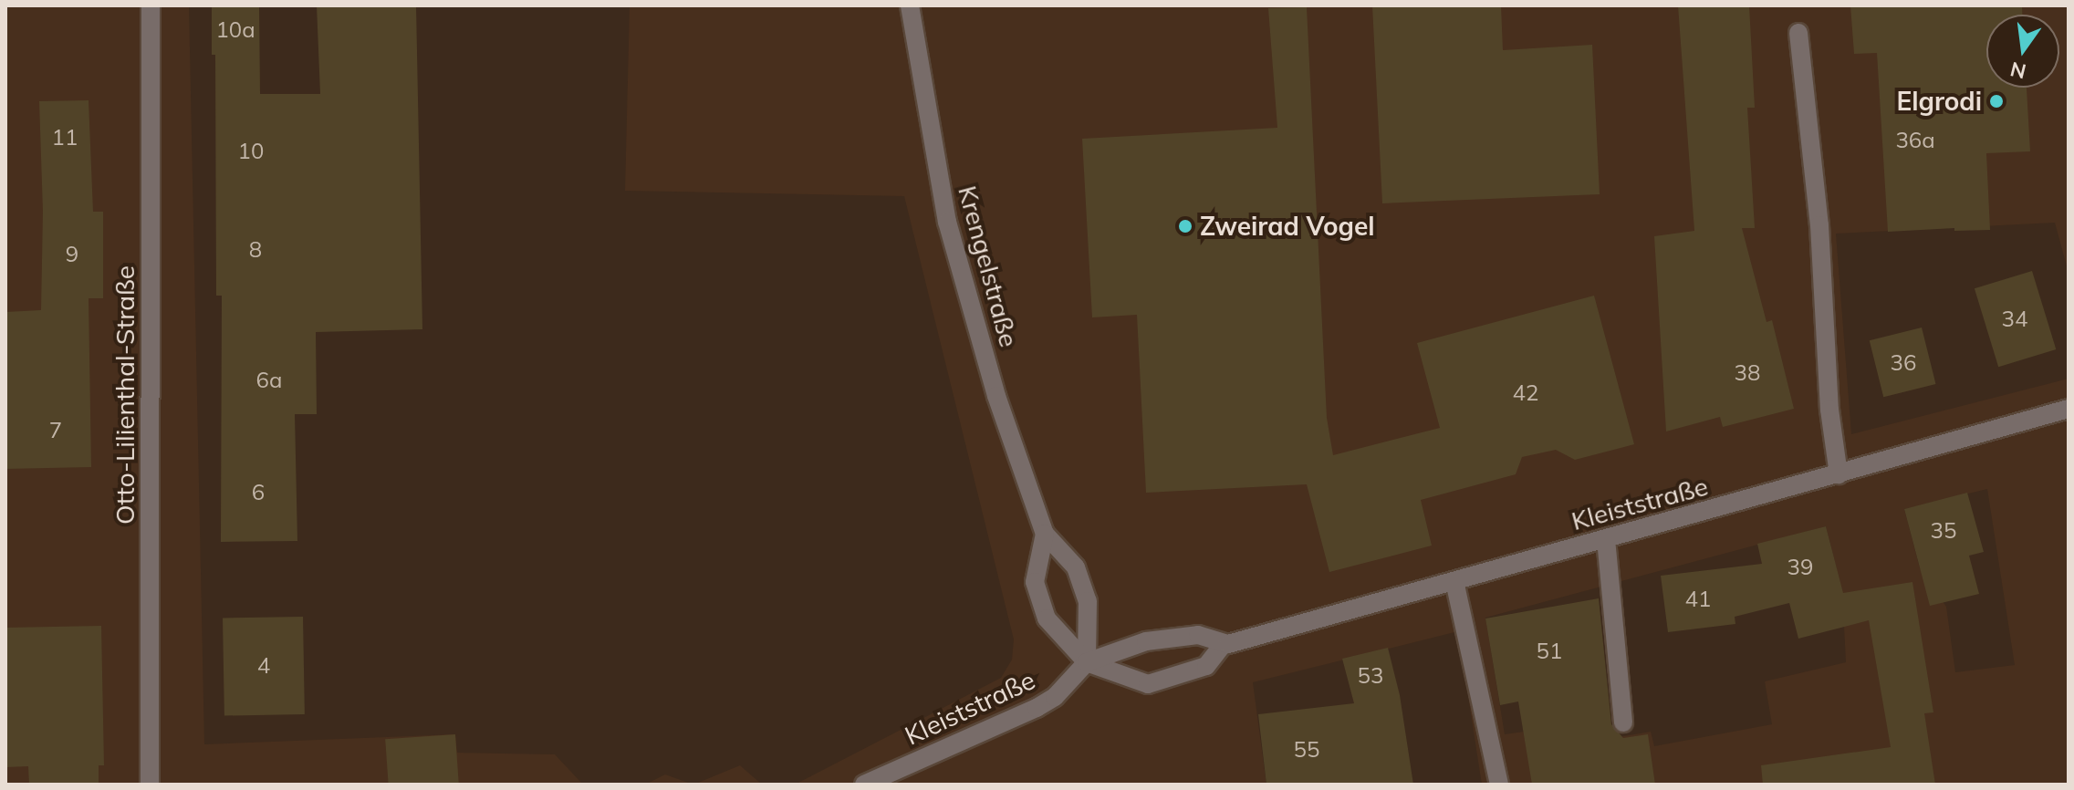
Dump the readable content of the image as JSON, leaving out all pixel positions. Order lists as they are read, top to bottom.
{
  "streets": {
    "street": ["Krengelstraße", "Otto-Lilienthal-Straße", "Kleiststraße"]
  },
  "crossings": [
    ["Krengelstraße", "Kleiststraße"]
  ],
  "places": ["Elgrodi", "Zweirad Vogel"],
  "house_numbers": [
    "10a",
    "11",
    "36a",
    "10",
    "8",
    "9",
    "34",
    "36",
    "38",
    "6a",
    "42",
    "7",
    "6",
    "35",
    "39",
    "41",
    "51",
    "4",
    "53",
    "55"
  ],
  "north": "bottom"
}
